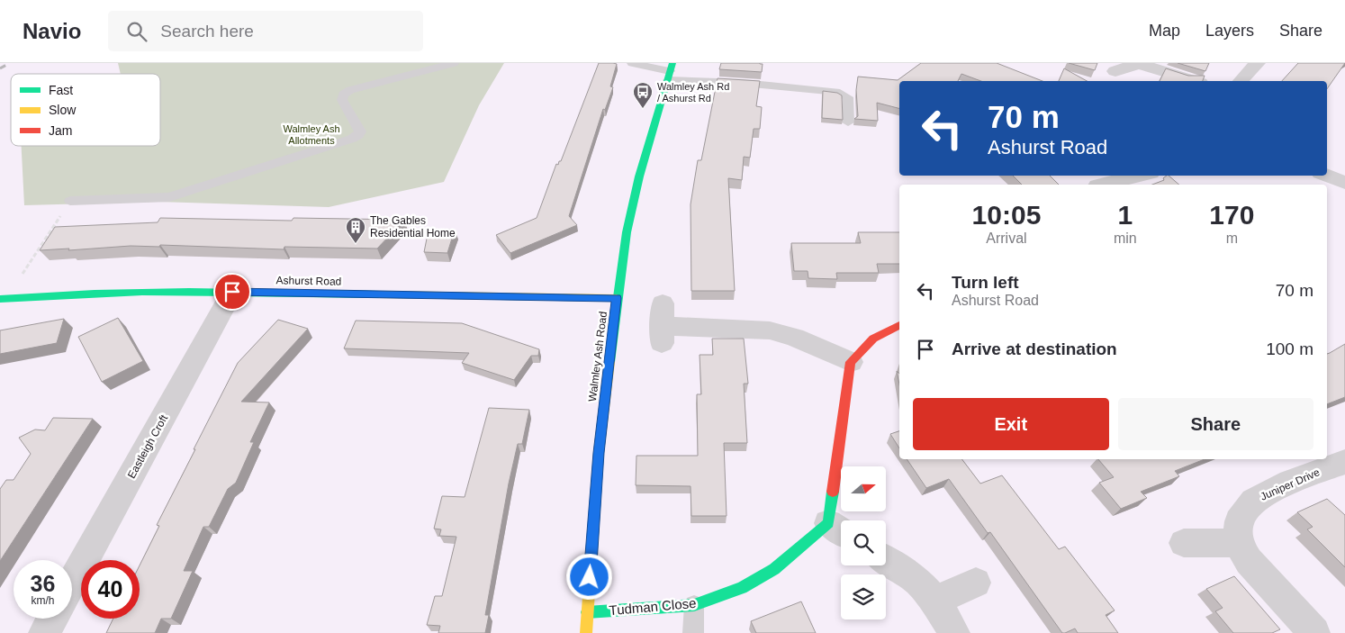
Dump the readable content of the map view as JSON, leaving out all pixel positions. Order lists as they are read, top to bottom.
{
  "streets": {
    "street": [
      "Ashurst Road",
      "Walmley Ash Road",
      "Eastleigh Croft",
      "Juniper Drive",
      "Tudman Close"
    ]
  },
  "crossings": [
    ["Ashurst Road", "Walmley Ash Road"],
    ["Ashurst Road", "Eastleigh Croft"],
    ["Walmley Ash Road", "Tudman Close"]
  ],
  "parks": ["Walmley Ash Allotments"],
  "places": {
    "bus stop": ["Walmley Ash Rd / Ashurst Rd"],
    "building": ["The Gables Residential Home"]
  },
  "legend": ["Fast", "Slow", "Jam"],
  "north": "right",
  "page": {
    "header": "Navio",
    "search": "Search here",
    "nav": ["Map", "Layers", "Share"],
    "turn": ["70 m", "Ashurst Road"],
    "eta": [
      "10:05",
      "Arrival",
      "1",
      "min",
      "170",
      "m"
    ],
    "list": [
      {
        "name": "Turn left",
        "note": "Ashurst Road",
        "value": "70 m"
      },
      {
        "name": "Arrive at destination",
        "value": "100 m"
      }
    ],
    "buttons": ["Exit", "Share"],
    "speed": "36 km/h",
    "limit": "40"
  }
}
